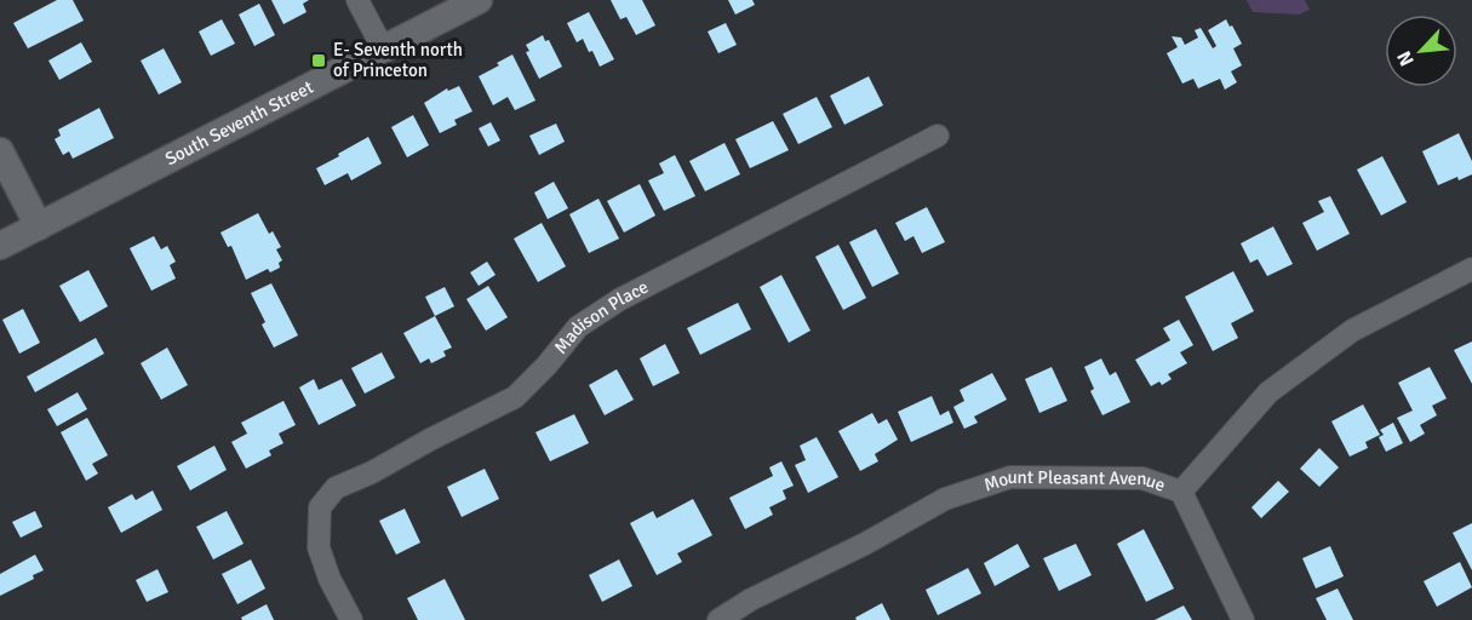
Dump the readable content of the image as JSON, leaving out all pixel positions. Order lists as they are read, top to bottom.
{
  "streets": {
    "street": ["South Seventh Street", "Madison Place", "Mount Pleasant Avenue"]
  },
  "places": {
    "transit": ["E- Seventh north of Princeton"]
  },
  "north": "bottom left"
}
